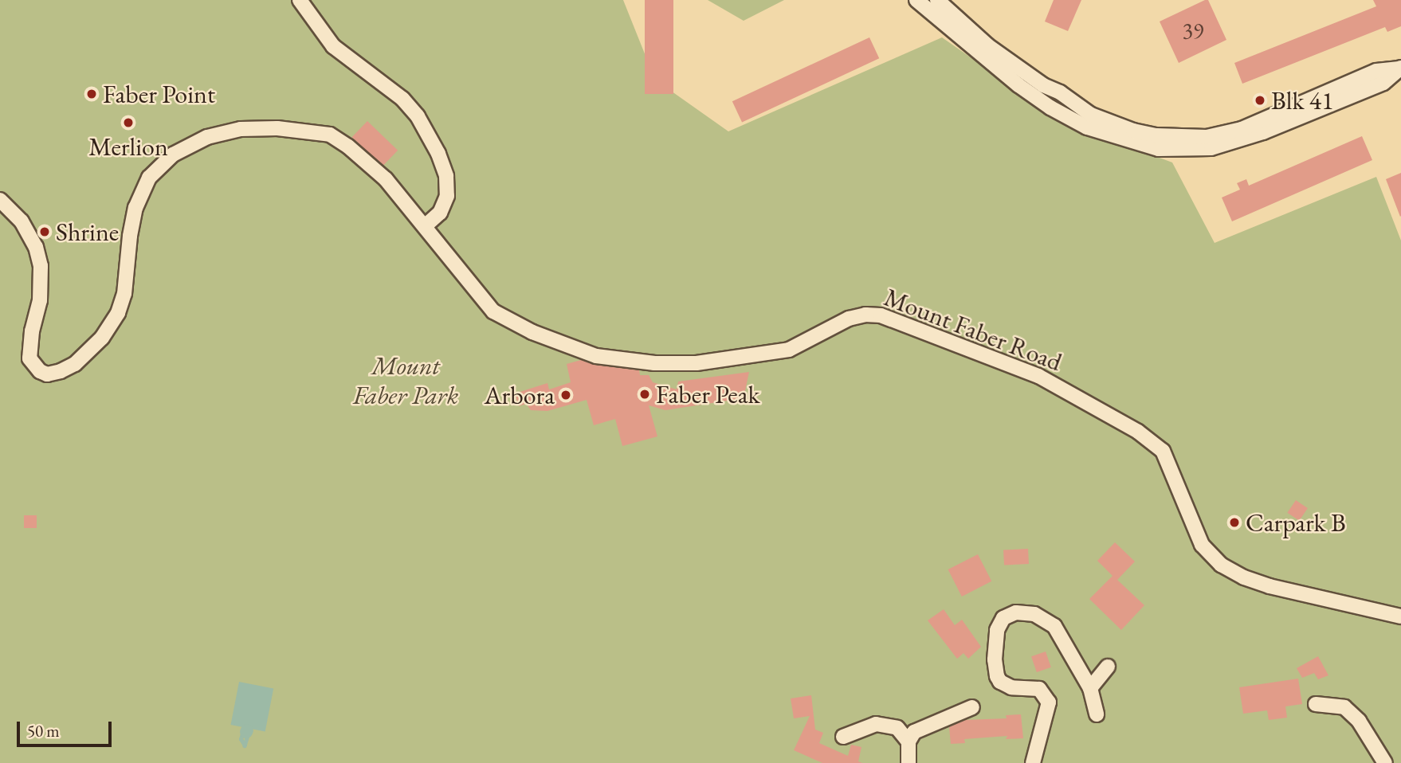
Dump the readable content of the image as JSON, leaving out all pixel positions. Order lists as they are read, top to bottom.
{
  "streets": {
    "street": ["Mount Faber Road"]
  },
  "parks": ["Mount Faber Park"],
  "places": [
    "Faber Point",
    "Blk 41",
    "Merlion",
    "Shrine",
    "Faber Peak",
    "Arbora",
    "Carpark B"
  ],
  "house_numbers": ["39"],
  "scale_bar": "50 m"
}
